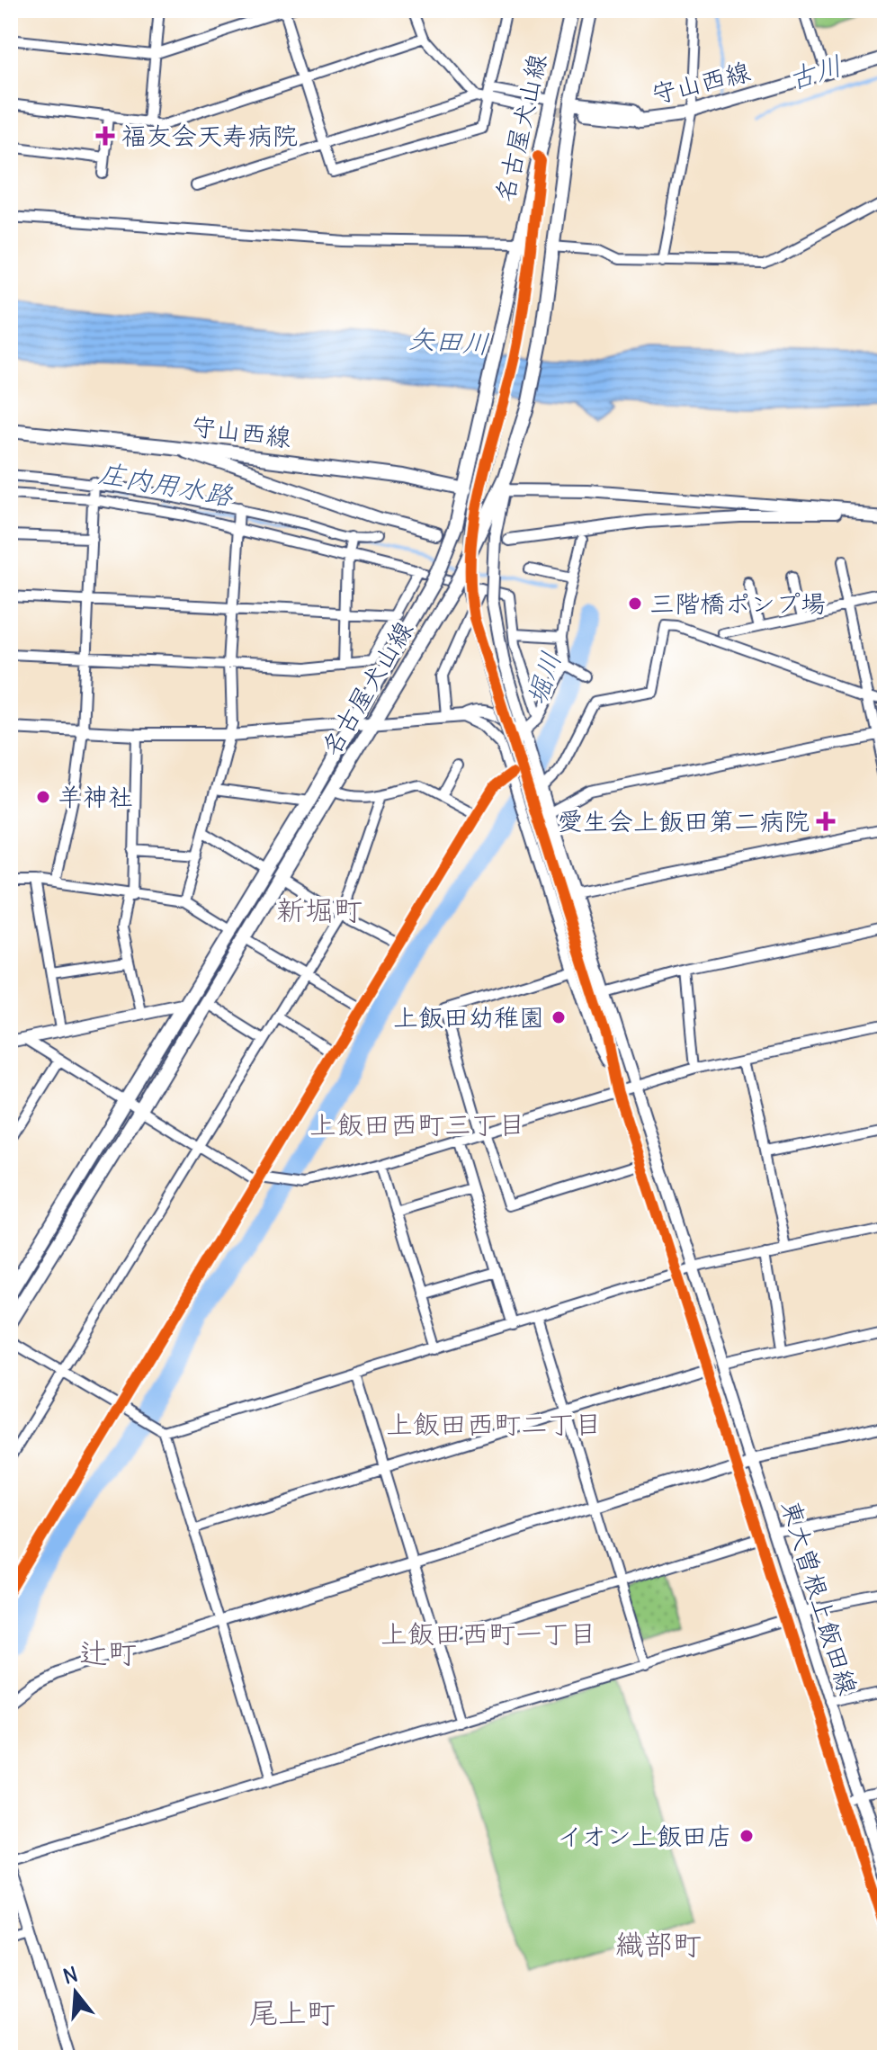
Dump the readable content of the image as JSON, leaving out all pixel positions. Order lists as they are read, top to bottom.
{
  "streets": {
    "main road": ["守山西線", "名古屋犬山線"],
    "street": ["東大曽根上飯田線"]
  },
  "crossings": [
    ["守山西線", "名古屋犬山線"],
    ["名古屋犬山線", "東大曽根上飯田線"]
  ],
  "districts": [
    "新堀町",
    "上飯田西町三丁目",
    "上飯田西町二丁目",
    "上飯田西町一丁目",
    "辻町",
    "織部町",
    "尾上町"
  ],
  "water": [
    "古川",
    "矢田川",
    "庄内用水路",
    "堀川"
  ],
  "places": {
    "health": ["福友会天寿病院", "愛生会上飯田第二病院"],
    "other": [
      "三階橋ポンプ場",
      "羊神社",
      "上飯田幼稚園",
      "イオン上飯田店"
    ]
  },
  "north": "top"
}
